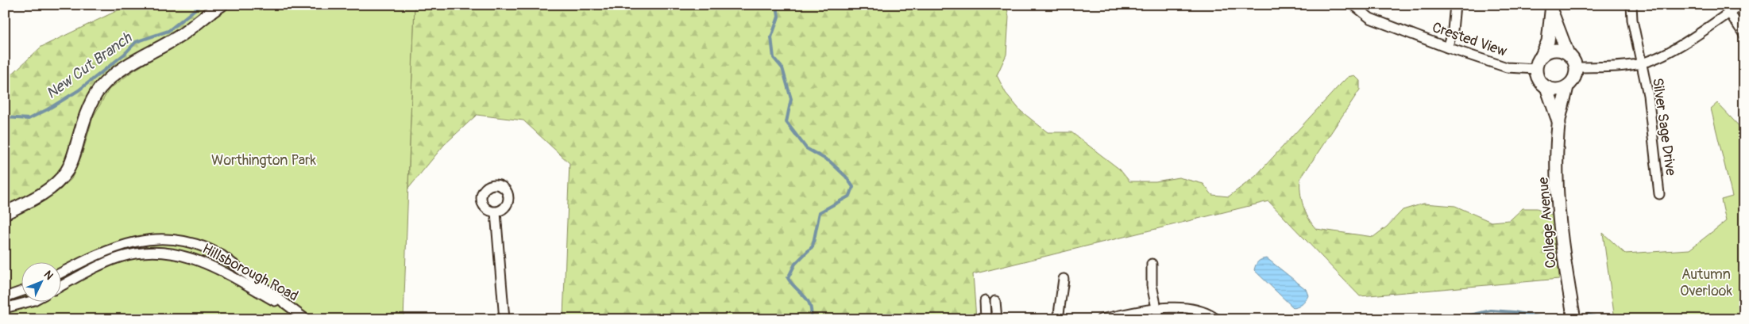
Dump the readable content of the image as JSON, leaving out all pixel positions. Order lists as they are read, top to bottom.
{
  "streets": {
    "street": [
      "Crested View",
      "Silver Sage Drive",
      "College Avenue",
      "Hillsborough Road"
    ]
  },
  "crossings": [
    ["Crested View", "College Avenue"]
  ],
  "water": ["New Cut Branch"],
  "parks": ["Worthington Park", "Autumn Overlook"],
  "north": "top right"
}
